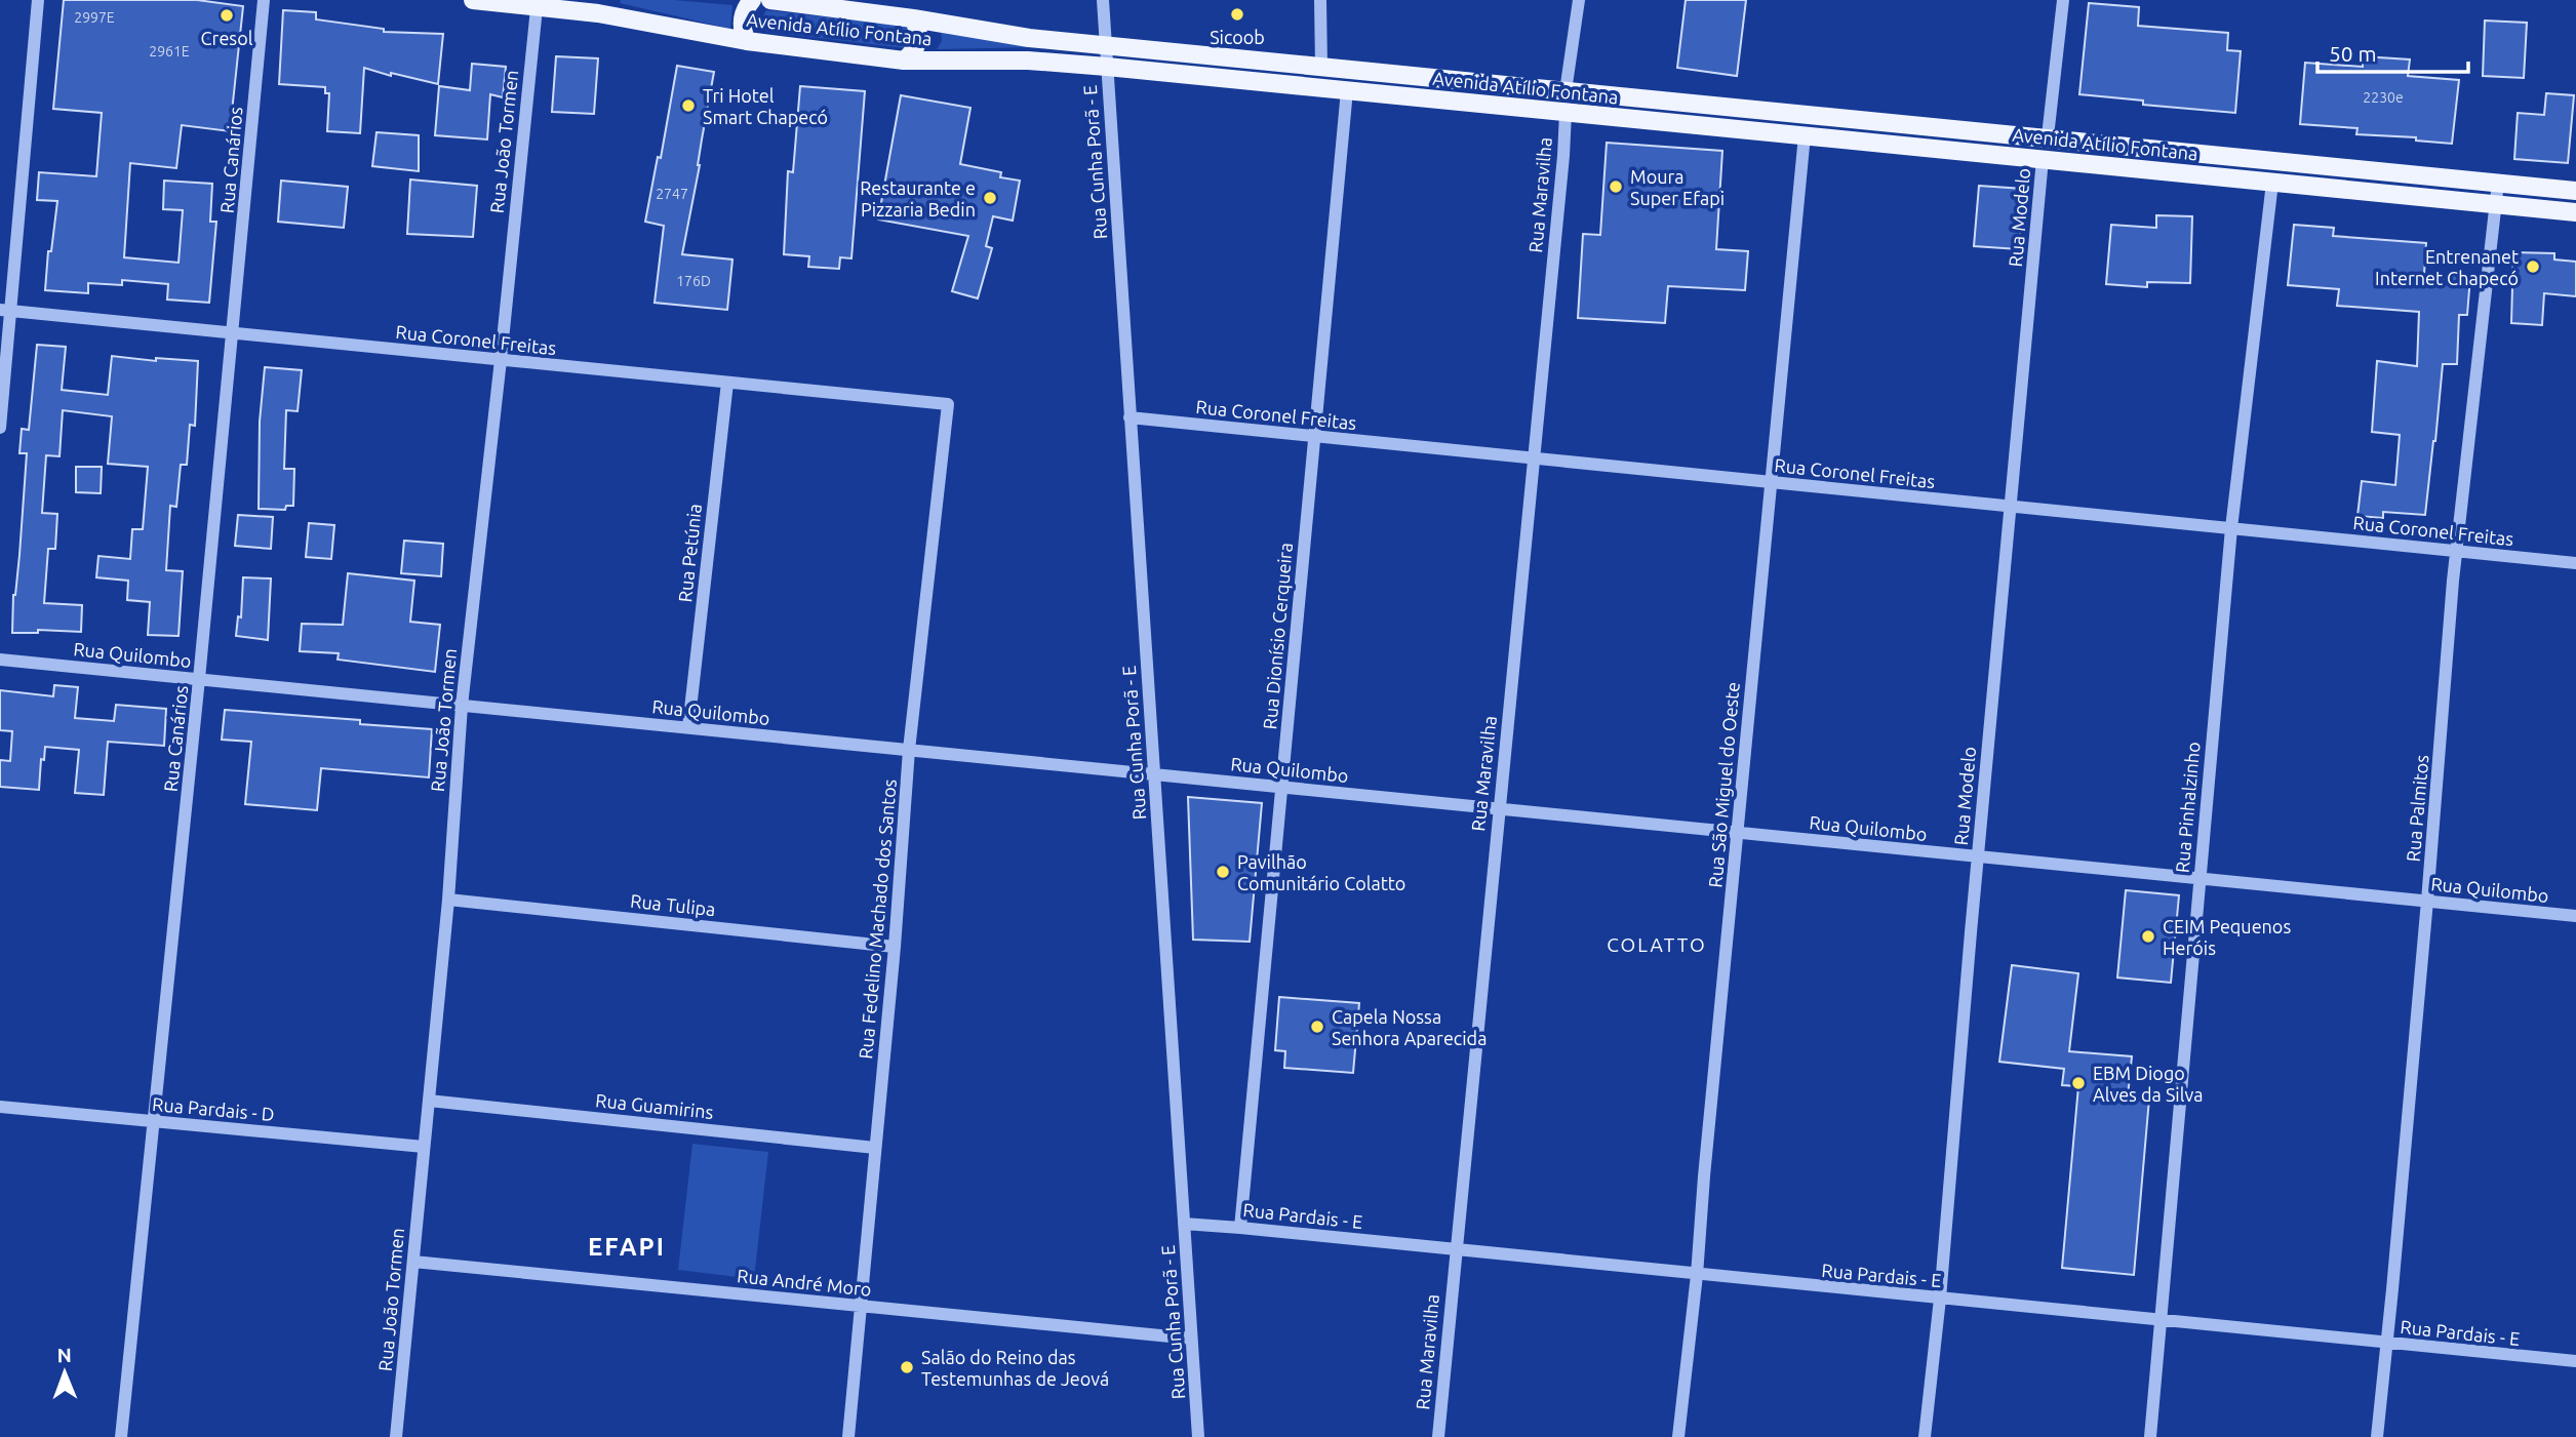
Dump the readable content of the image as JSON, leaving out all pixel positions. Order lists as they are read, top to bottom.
{
  "streets": {
    "main road": ["Avenida Atílio Fontana"],
    "street": [
      "Rua João Tormen",
      "Rua Canários",
      "Rua Cunha Porã - E",
      "Rua Maravilha",
      "Rua Modelo",
      "Rua Coronel Freitas",
      "Rua Petúnia",
      "Rua Dionísio Cerqueira",
      "Rua Quilombo",
      "Rua São Miguel do Oeste",
      "Rua Pinhalzinho",
      "Rua Palmitos",
      "Rua Tulipa",
      "Rua Fedelino Machado dos Santos",
      "Rua Guamirins",
      "Rua Pardais - D",
      "Rua Pardais - E",
      "Rua André Moro"
    ]
  },
  "crossings": [
    ["Avenida Atílio Fontana", "Rua João Tormen"],
    ["Avenida Atílio Fontana", "Rua Cunha Porã - E"],
    ["Avenida Atílio Fontana", "Rua Maravilha"],
    ["Avenida Atílio Fontana", "Rua Modelo"],
    ["Avenida Atílio Fontana", "Rua Dionísio Cerqueira"],
    ["Avenida Atílio Fontana", "Rua São Miguel do Oeste"],
    ["Avenida Atílio Fontana", "Rua Pinhalzinho"],
    ["Avenida Atílio Fontana", "Rua Palmitos"],
    ["Rua João Tormen", "Rua Coronel Freitas"],
    ["Rua João Tormen", "Rua Quilombo"],
    ["Rua João Tormen", "Rua Tulipa"],
    ["Rua João Tormen", "Rua Guamirins"],
    ["Rua João Tormen", "Rua Pardais - D"],
    ["Rua João Tormen", "Rua André Moro"],
    ["Rua Canários", "Rua Coronel Freitas"],
    ["Rua Canários", "Rua Quilombo"],
    ["Rua Canários", "Rua Pardais - D"],
    ["Rua Cunha Porã - E", "Rua Coronel Freitas"],
    ["Rua Cunha Porã - E", "Rua Quilombo"],
    ["Rua Cunha Porã - E", "Rua Pardais - E"],
    ["Rua Cunha Porã - E", "Rua André Moro"],
    ["Rua Maravilha", "Rua Coronel Freitas"],
    ["Rua Maravilha", "Rua Quilombo"],
    ["Rua Maravilha", "Rua Pardais - E"],
    ["Rua Modelo", "Rua Coronel Freitas"],
    ["Rua Modelo", "Rua Quilombo"],
    ["Rua Modelo", "Rua Pardais - E"],
    ["Rua Coronel Freitas", "Rua Petúnia"],
    ["Rua Coronel Freitas", "Rua Dionísio Cerqueira"],
    ["Rua Coronel Freitas", "Rua São Miguel do Oeste"],
    ["Rua Coronel Freitas", "Rua Pinhalzinho"],
    ["Rua Coronel Freitas", "Rua Palmitos"],
    ["Rua Coronel Freitas", "Rua Fedelino Machado dos Santos"],
    ["Rua Petúnia", "Rua Quilombo"],
    ["Rua Dionísio Cerqueira", "Rua Quilombo"],
    ["Rua Dionísio Cerqueira", "Rua Pardais - E"],
    ["Rua Quilombo", "Rua São Miguel do Oeste"],
    ["Rua Quilombo", "Rua Pinhalzinho"],
    ["Rua Quilombo", "Rua Palmitos"],
    ["Rua Quilombo", "Rua Fedelino Machado dos Santos"],
    ["Rua São Miguel do Oeste", "Rua Pardais - E"],
    ["Rua Pinhalzinho", "Rua Pardais - E"],
    ["Rua Palmitos", "Rua Pardais - E"],
    ["Rua Tulipa", "Rua Fedelino Machado dos Santos"],
    ["Rua Fedelino Machado dos Santos", "Rua Guamirins"],
    ["Rua Fedelino Machado dos Santos", "Rua André Moro"]
  ],
  "districts": ["COLATTO", "EFAPI"],
  "places": [
    "Sicoob",
    "Cresol",
    "Tri Hotel Smart Chapecó",
    "Moura Super Efapi",
    "Restaurante e Pizzaria Bedin",
    "Entrenanet Internet Chapecó",
    "Pavilhão Comunitário Colatto",
    "CEIM Pequenos Heróis",
    "Capela Nossa Senhora Aparecida",
    "EBM Diogo Alves da Silva",
    "Salão do Reino das Testemunhas de Jeová"
  ],
  "house_numbers": [
    "2997E",
    "2961E",
    "2230e",
    "2747",
    "176D"
  ],
  "scale_bar": "50 m",
  "north": "top"
}
